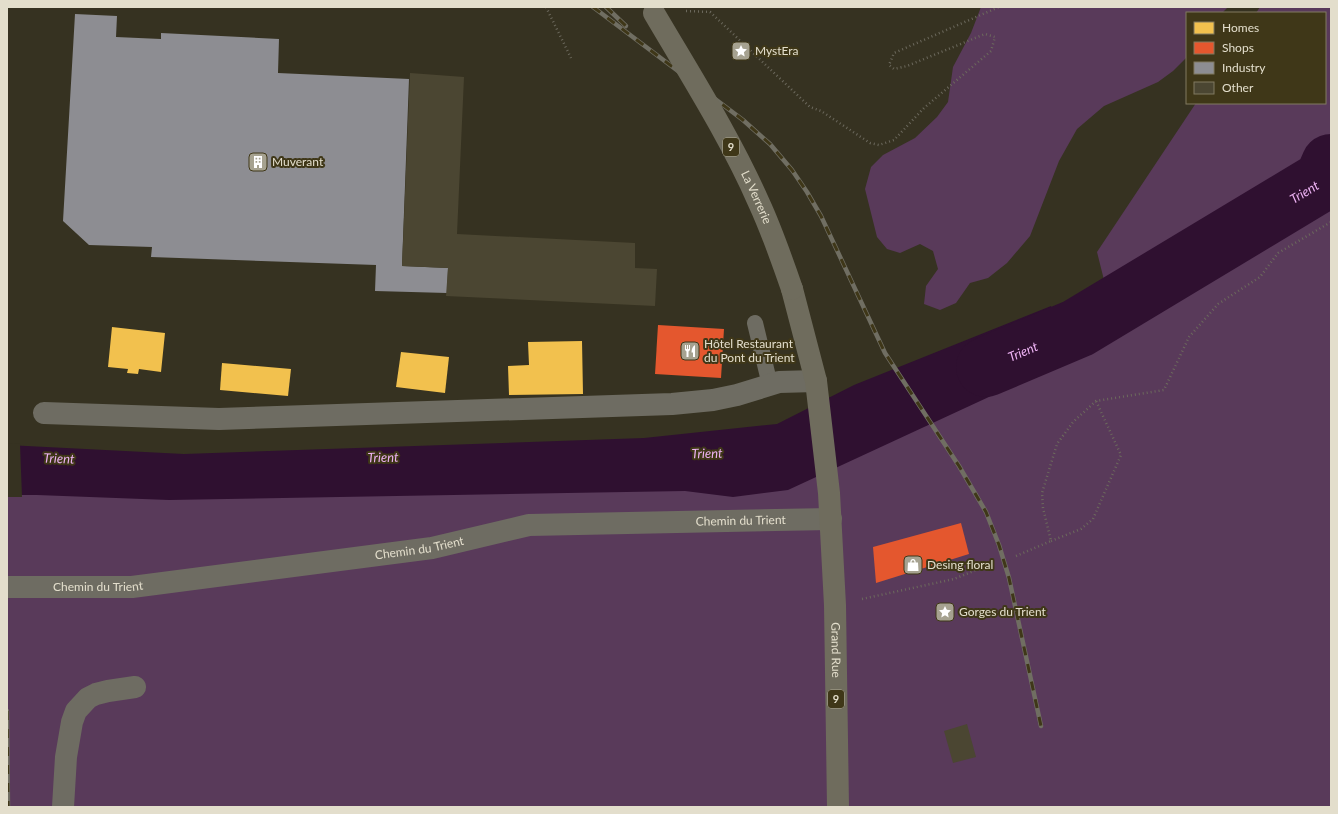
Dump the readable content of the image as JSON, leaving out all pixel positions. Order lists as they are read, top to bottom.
{
  "streets": {
    "main road": ["9", "La Verrerie", "Grand Rue"],
    "street": ["Chemin du Trient"]
  },
  "crossings": [
    ["La Verrerie", "Grand Rue"],
    ["Chemin du Trient", "Grand Rue"]
  ],
  "water": ["Trient"],
  "places": {
    "place": ["MystEra", "Gorges du Trient"],
    "building": ["Muverant"],
    "restaurant": ["Hôtel Restaurant du Pont du Trient"],
    "shop": ["Desing floral"]
  },
  "legend": [
    "Homes",
    "Shops",
    "Industry",
    "Other"
  ]
}
